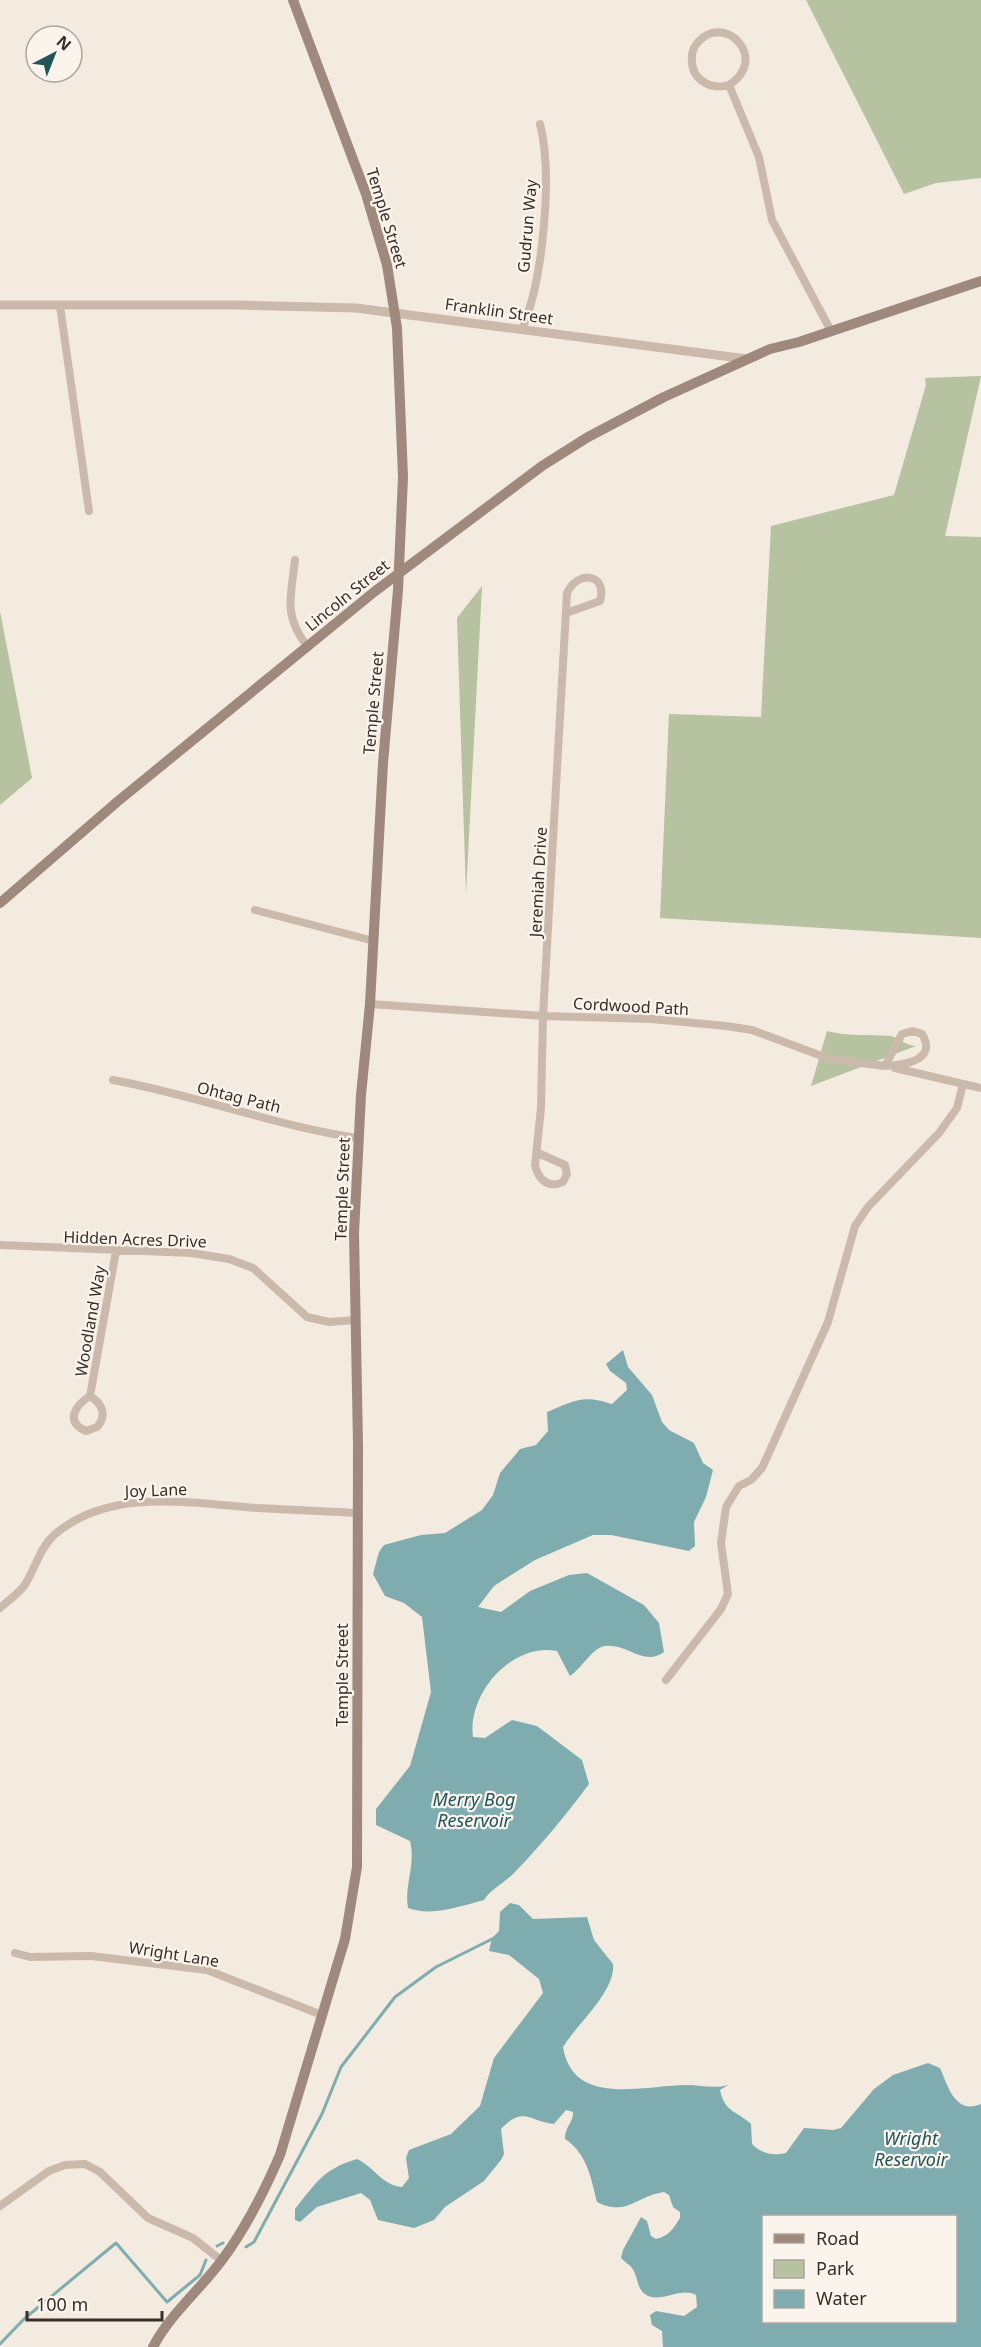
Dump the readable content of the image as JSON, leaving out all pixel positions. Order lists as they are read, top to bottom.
{
  "streets": {
    "main road": ["Temple Street", "Franklin Street", "Lincoln Street"],
    "street": [
      "Gudrun Way",
      "Jeremiah Drive",
      "Cordwood Path",
      "Ohtag Path",
      "Hidden Acres Drive",
      "Woodland Way",
      "Joy Lane",
      "Wright Lane"
    ]
  },
  "crossings": [
    ["Temple Street", "Franklin Street"],
    ["Temple Street", "Lincoln Street"],
    ["Temple Street", "Cordwood Path"],
    ["Temple Street", "Ohtag Path"],
    ["Temple Street", "Hidden Acres Drive"],
    ["Temple Street", "Joy Lane"],
    ["Temple Street", "Wright Lane"],
    ["Gudrun Way", "Franklin Street"],
    ["Franklin Street", "Lincoln Street"],
    ["Jeremiah Drive", "Cordwood Path"],
    ["Hidden Acres Drive", "Woodland Way"]
  ],
  "water": ["Merry Bog Reservoir", "Wright Reservoir"],
  "legend": ["Road", "Park", "Water"],
  "scale_bar": "100 m",
  "north": "top right"
}
